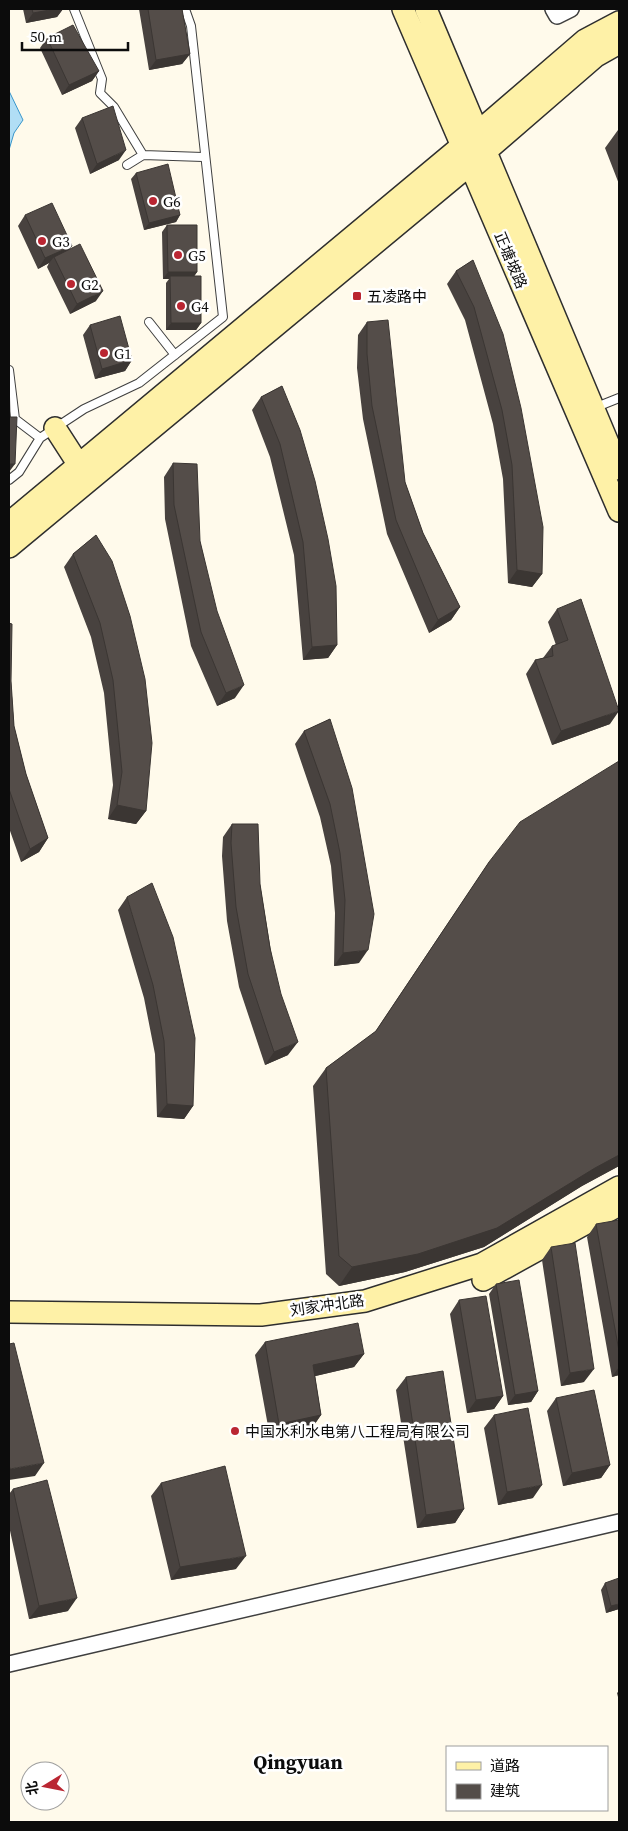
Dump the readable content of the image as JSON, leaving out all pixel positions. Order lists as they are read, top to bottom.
{
  "streets": {
    "street": ["正塘坡路", "刘家冲北路"]
  },
  "districts": ["Qingyuan"],
  "places": {
    "other": [
      "G6",
      "G3",
      "G5",
      "G2",
      "G4",
      "G1",
      "中国水利水电第八工程局有限公司"
    ],
    "transit": ["五凌路中"]
  },
  "legend": ["道路", "建筑"],
  "scale_bar": "50 m",
  "north": "left"
}
